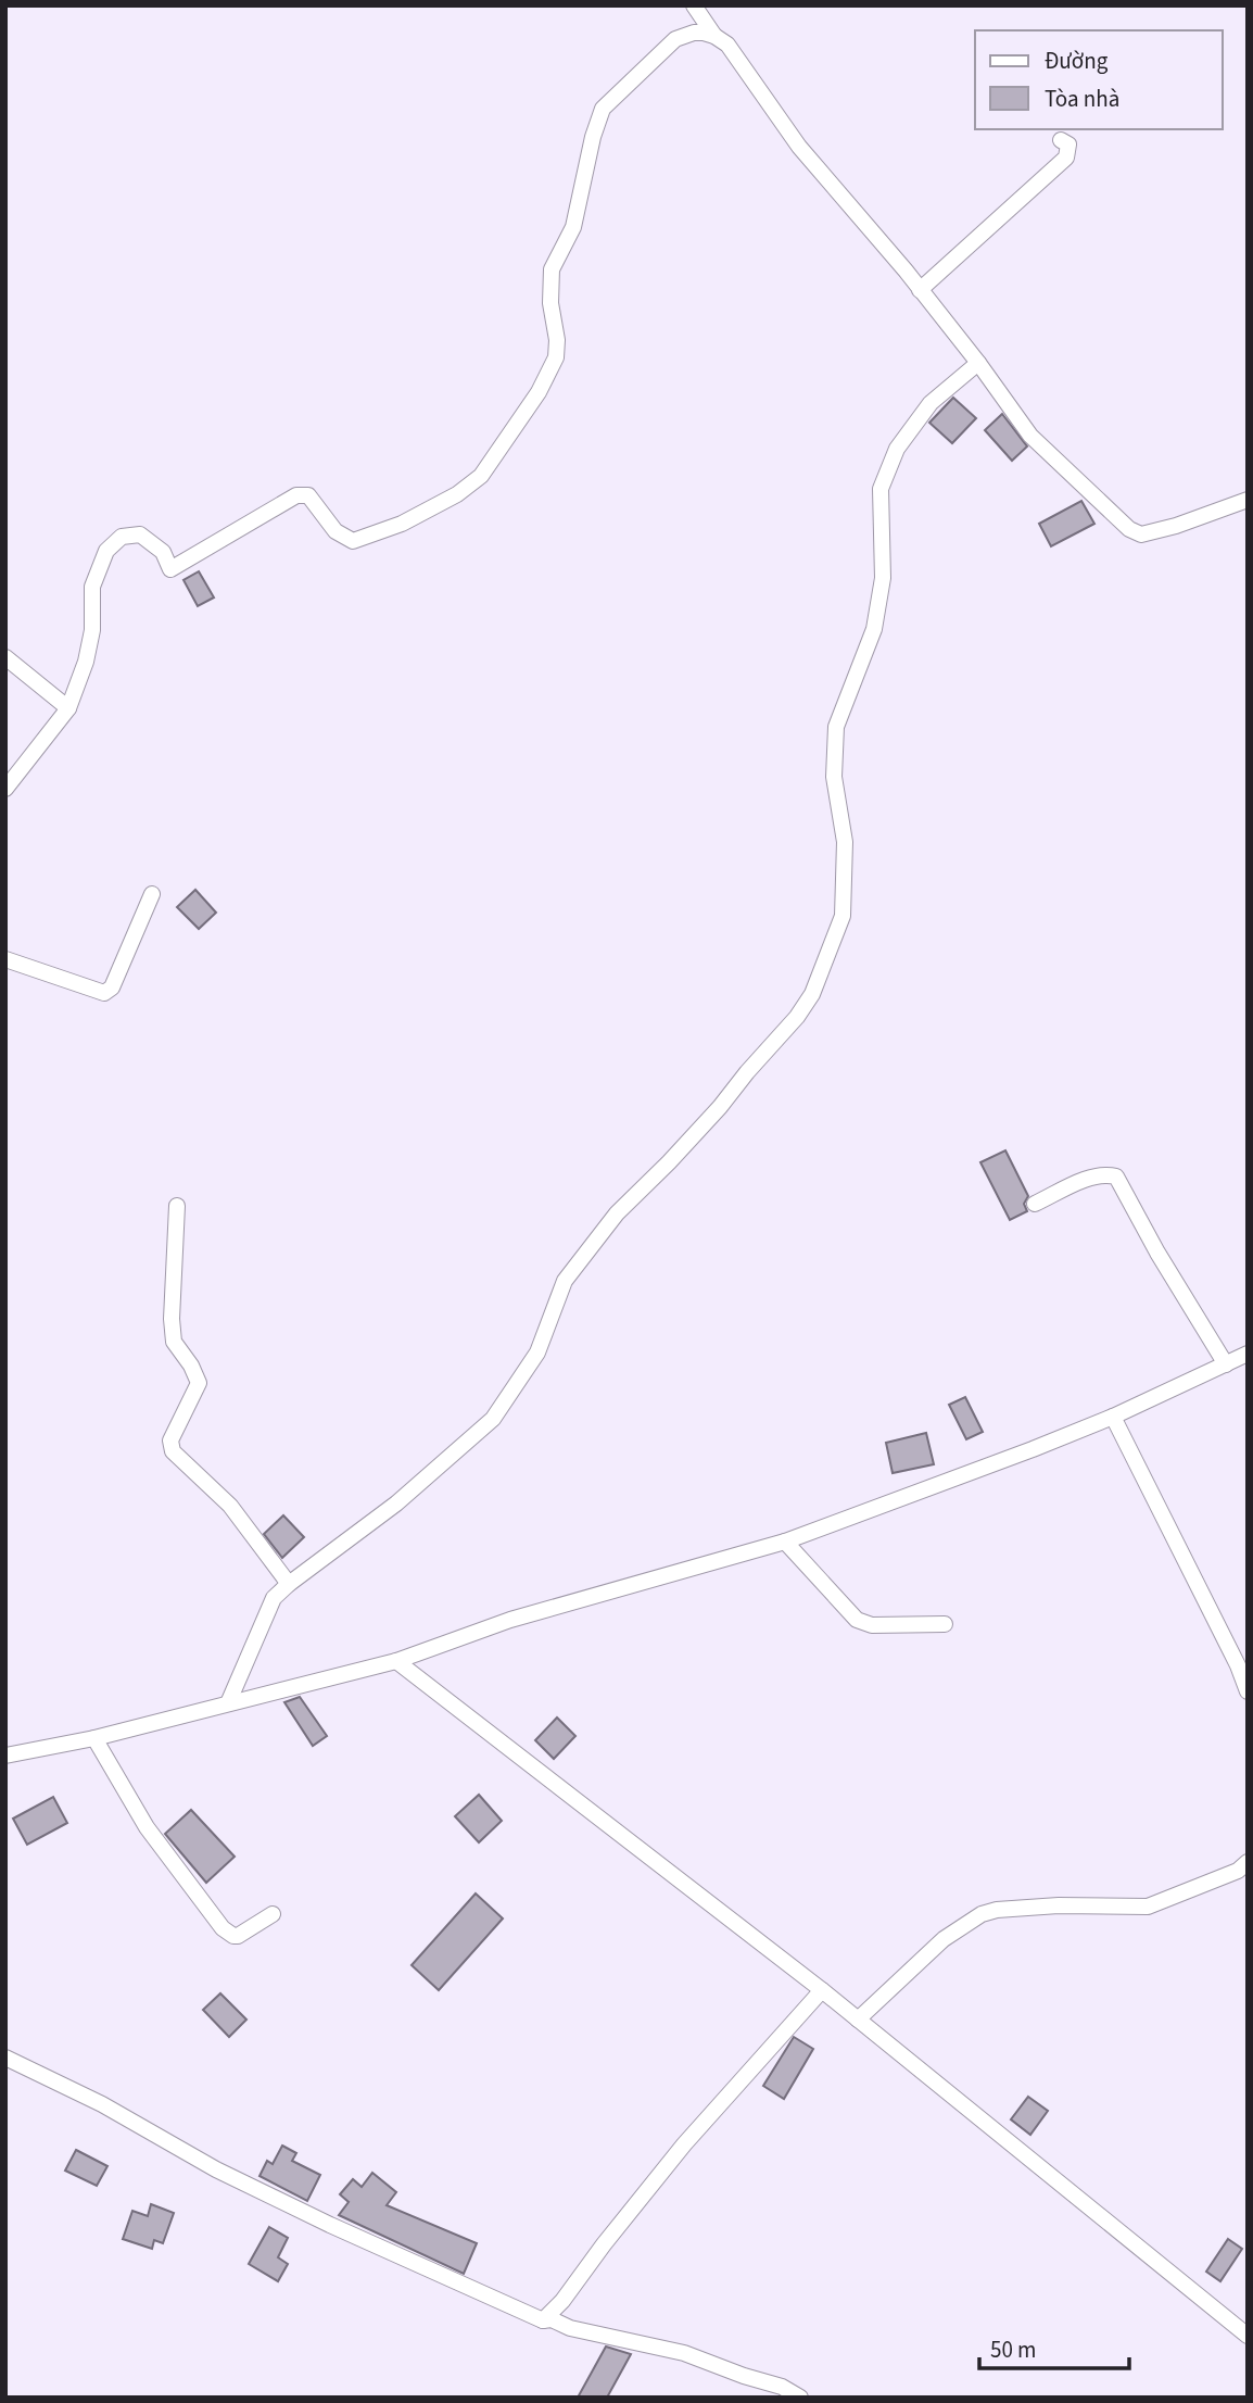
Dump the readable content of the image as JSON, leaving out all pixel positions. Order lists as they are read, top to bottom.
{
  "legend": ["Đường", "Tòa nhà"],
  "scale_bar": "50 m"
}
